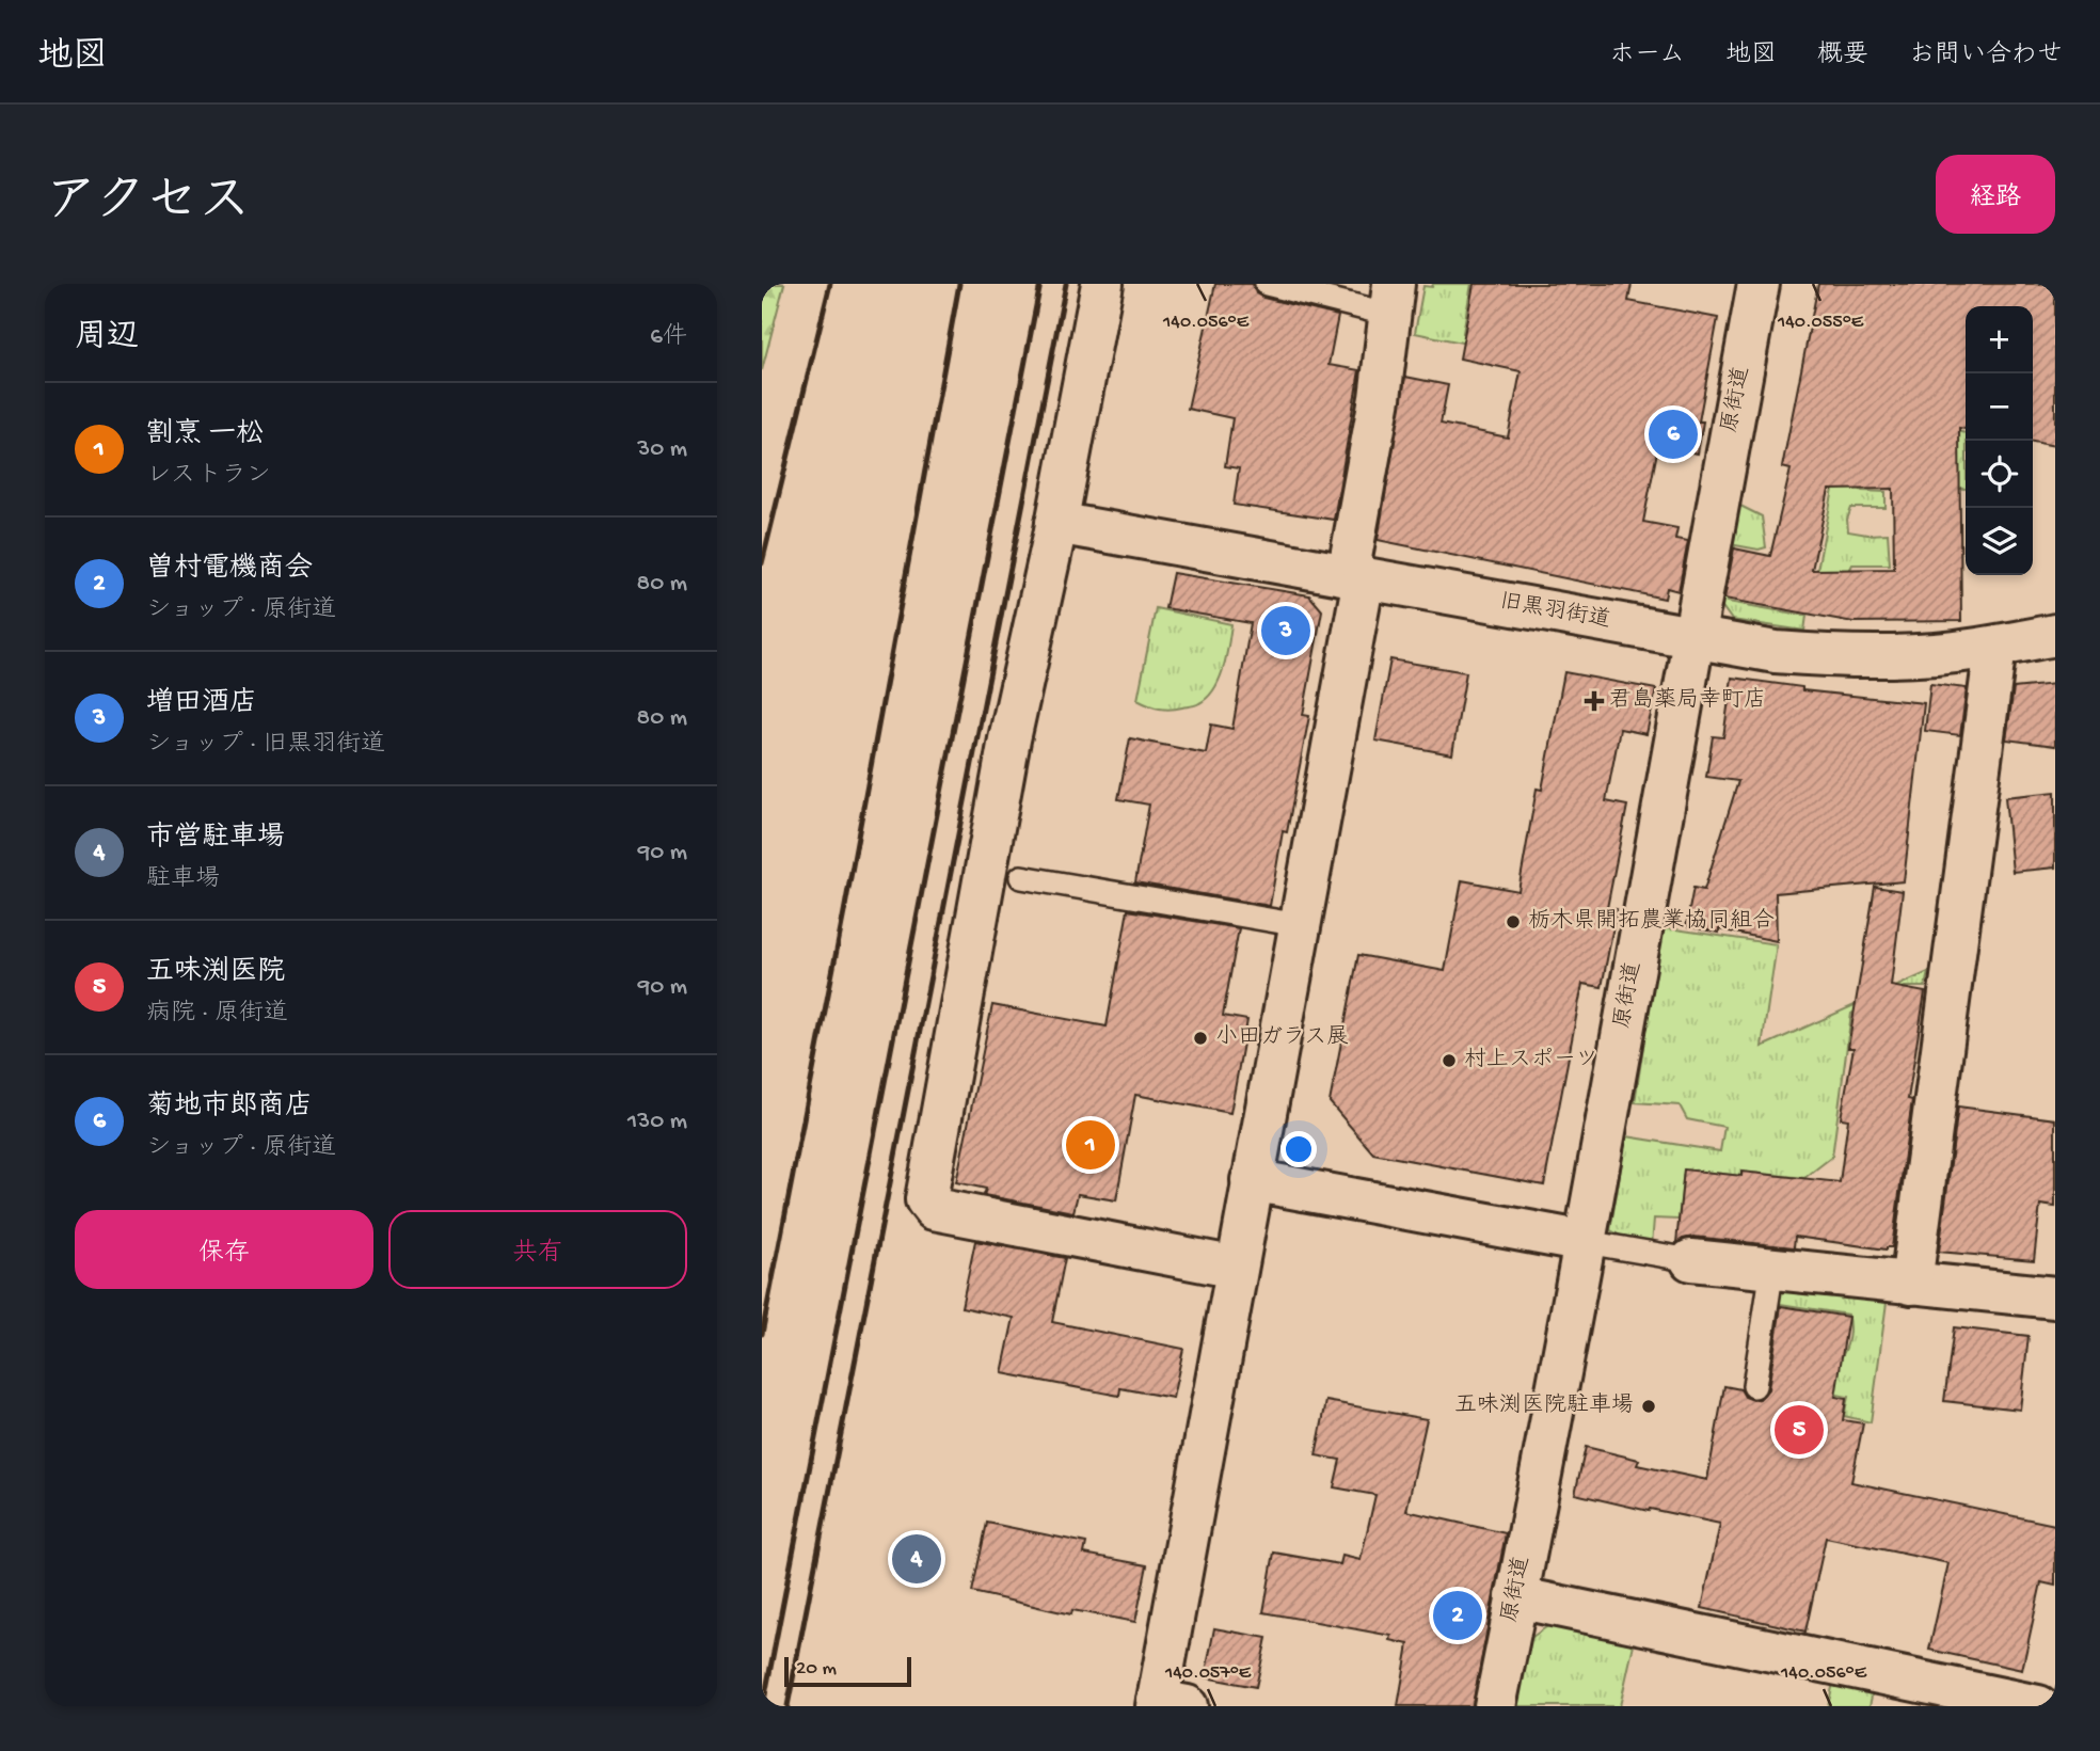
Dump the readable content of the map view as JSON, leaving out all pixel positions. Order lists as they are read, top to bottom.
{
  "streets": {
    "street": ["原街道", "旧黒羽街道"]
  },
  "crossings": [
    ["原街道", "旧黒羽街道"]
  ],
  "places": {
    "health": ["君島薬局幸町店"],
    "other": [
      "栃木県開拓農業協同組合",
      "小田ガラス展",
      "村上スポーツ",
      "五味渕医院駐車場"
    ]
  },
  "scale_bar": "20 m",
  "page": {
    "header": "地図",
    "nav": [
      "ホーム",
      "地図",
      "概要",
      "お問い合わせ"
    ],
    "title": "アクセス",
    "buttons": [
      "経路",
      ["保存", "共有"]
    ],
    "heading": ["周辺", "6件"],
    "map_buttons": ["+", "−"],
    "list": [
      {
        "mark": "1",
        "name": "割烹 一松",
        "note": "レストラン",
        "value": "30 m"
      },
      {
        "mark": "2",
        "name": "曽村電機商会",
        "note": "ショップ · 原街道",
        "value": "80 m"
      },
      {
        "mark": "3",
        "name": "増田酒店",
        "note": "ショップ · 旧黒羽街道",
        "value": "80 m"
      },
      {
        "mark": "4",
        "name": "市営駐車場",
        "note": "駐車場",
        "value": "90 m"
      },
      {
        "mark": "5",
        "name": "五味渕医院",
        "note": "病院 · 原街道",
        "value": "90 m"
      },
      {
        "mark": "6",
        "name": "菊地市郎商店",
        "note": "ショップ · 原街道",
        "value": "130 m"
      }
    ],
    "pins": [
      "6",
      "3",
      "1",
      "5",
      "4",
      "2"
    ],
    "scale": "20 m"
  },
  "coordinates": ["140.056°E", "140.055°E", "140.057°E"]
}
